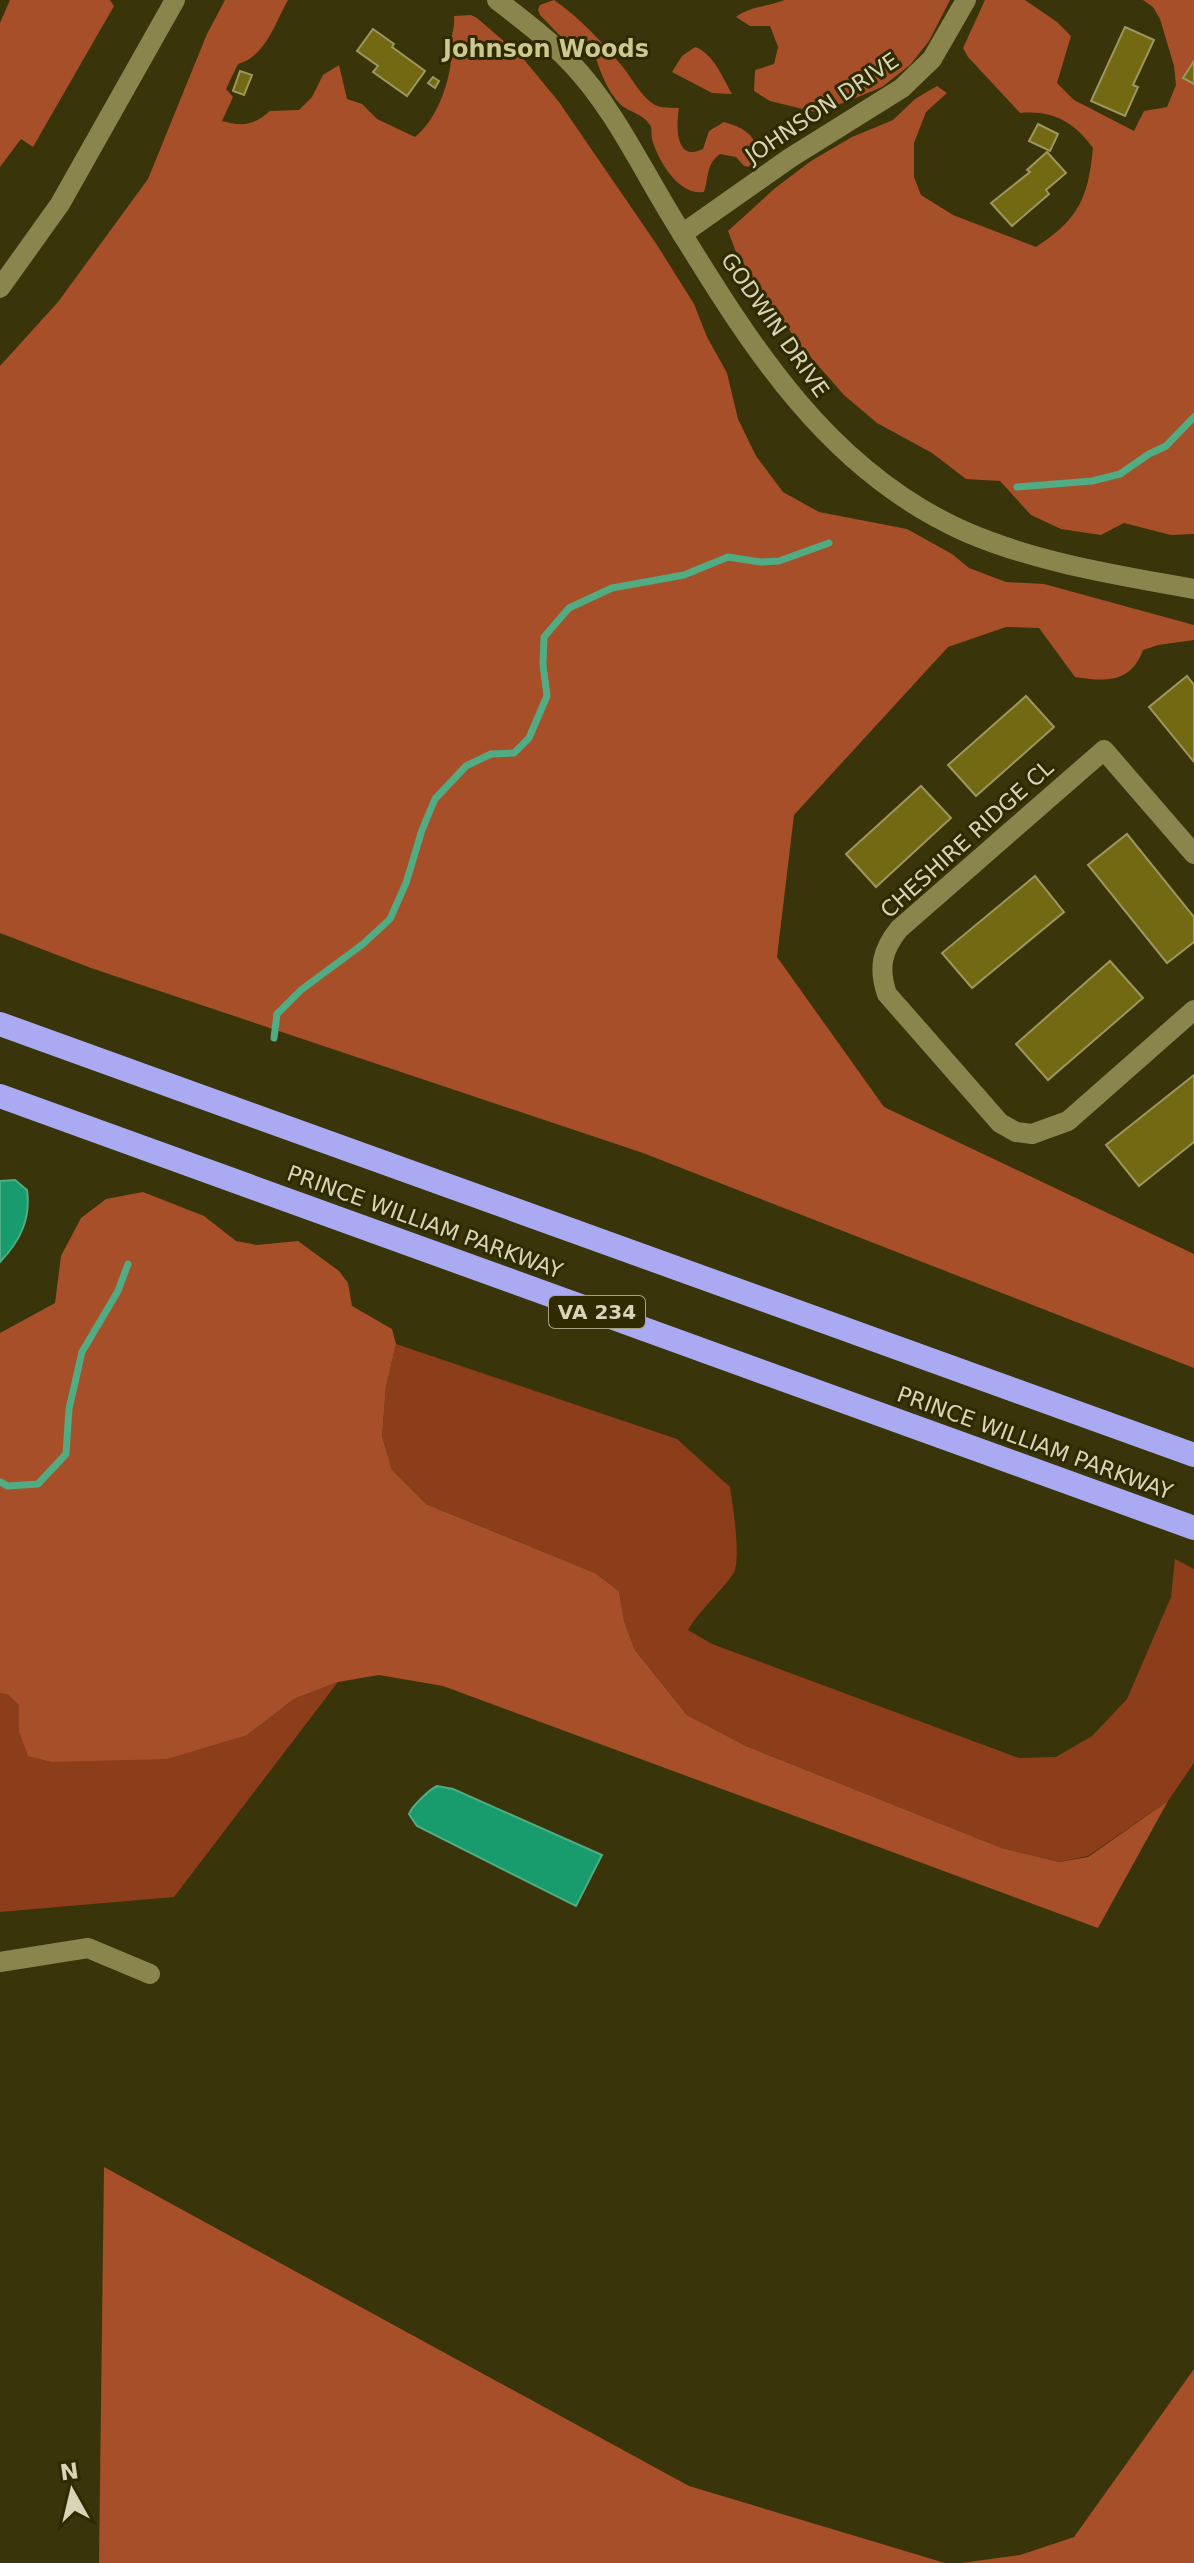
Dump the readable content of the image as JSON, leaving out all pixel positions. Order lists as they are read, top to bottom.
{
  "streets": {
    "highway": ["PRINCE WILLIAM PARKWAY", "VA 234"],
    "street": ["JOHNSON DRIVE", "GODWIN DRIVE", "CHESHIRE RIDGE CL"]
  },
  "crossings": [
    ["JOHNSON DRIVE", "GODWIN DRIVE"]
  ],
  "districts": ["Johnson Woods"],
  "north": "top"
}
